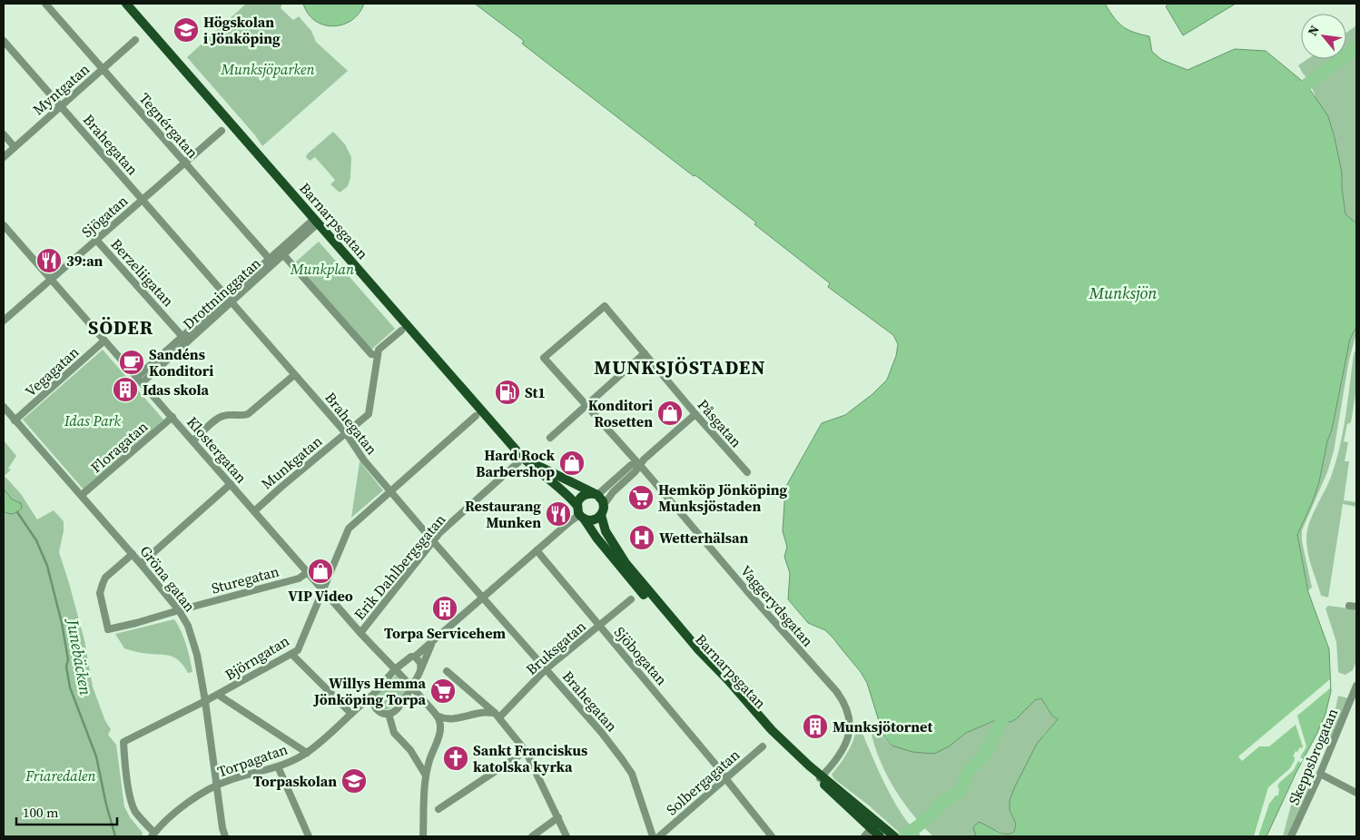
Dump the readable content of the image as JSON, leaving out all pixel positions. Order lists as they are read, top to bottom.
{
  "streets": {
    "main road": ["Barnarpsgatan"],
    "street": [
      "Myntgatan",
      "Tegnérgatan",
      "Brahegatan",
      "Sjögatan",
      "Berzeliigatan",
      "Drottninggatan",
      "Vegagatan",
      "Påsgatan",
      "Floragatan",
      "Klostergatan",
      "Munkgatan",
      "Erik Dahlbergsgatan",
      "Gröna gatan",
      "Sturegatan",
      "Vaggerydsgatan",
      "Bruksgatan",
      "Sjöbogatan",
      "Björngatan",
      "Skeppsbrogatan",
      "Torpagatan",
      "Solbergagatan"
    ]
  },
  "crossings": [
    ["Myntgatan", "Tegnérgatan"],
    ["Myntgatan", "Brahegatan"],
    ["Tegnérgatan", "Sjögatan"],
    ["Tegnérgatan", "Drottninggatan"],
    ["Brahegatan", "Sjögatan"],
    ["Brahegatan", "Drottninggatan"],
    ["Brahegatan", "Munkgatan"],
    ["Brahegatan", "Erik Dahlbergsgatan"],
    ["Brahegatan", "Bruksgatan"],
    ["Brahegatan", "Björngatan"],
    ["Sjögatan", "Berzeliigatan"],
    ["Sjögatan", "Klostergatan"],
    ["Barnarpsgatan", "Drottninggatan"],
    ["Barnarpsgatan", "Erik Dahlbergsgatan"],
    ["Barnarpsgatan", "Vaggerydsgatan"],
    ["Berzeliigatan", "Drottninggatan"],
    ["Drottninggatan", "Klostergatan"],
    ["Vegagatan", "Klostergatan"],
    ["Vegagatan", "Gröna gatan"],
    ["Påsgatan", "Vaggerydsgatan"],
    ["Floragatan", "Klostergatan"],
    ["Floragatan", "Gröna gatan"],
    ["Klostergatan", "Munkgatan"],
    ["Klostergatan", "Erik Dahlbergsgatan"],
    ["Klostergatan", "Sturegatan"],
    ["Klostergatan", "Björngatan"],
    ["Klostergatan", "Torpagatan"],
    ["Gröna gatan", "Sturegatan"],
    ["Gröna gatan", "Björngatan"],
    ["Gröna gatan", "Torpagatan"],
    ["Bruksgatan", "Sjöbogatan"],
    ["Sjöbogatan", "Solbergagatan"],
    ["Björngatan", "Torpagatan"]
  ],
  "districts": ["SÖDER", "MUNKSJÖSTADEN"],
  "water": ["Munksjön", "Junebäcken"],
  "parks": [
    "Munksjöparken",
    "Munkplan",
    "Idas Park",
    "Friaredalen"
  ],
  "places": {
    "school or university": ["Högskolan i Jönköping", "Torpaskolan"],
    "restaurant": ["39:an", "Restaurang Munken"],
    "cafe": ["Sandéns Konditori"],
    "building": ["Idas skola", "Torpa Servicehem", "Munksjötornet"],
    "fuel station": ["St1"],
    "shop": ["Konditori Rosetten", "Hard Rock Barbershop", "VIP Video"],
    "supermarket": ["Hemköp Jönköping Munksjöstaden", "Willys Hemma Jönköping Torpa"],
    "hospital": ["Wetterhälsan"],
    "church": ["Sankt Franciskus katolska kyrka"]
  },
  "scale_bar": "100 m",
  "north": "top left"
}
